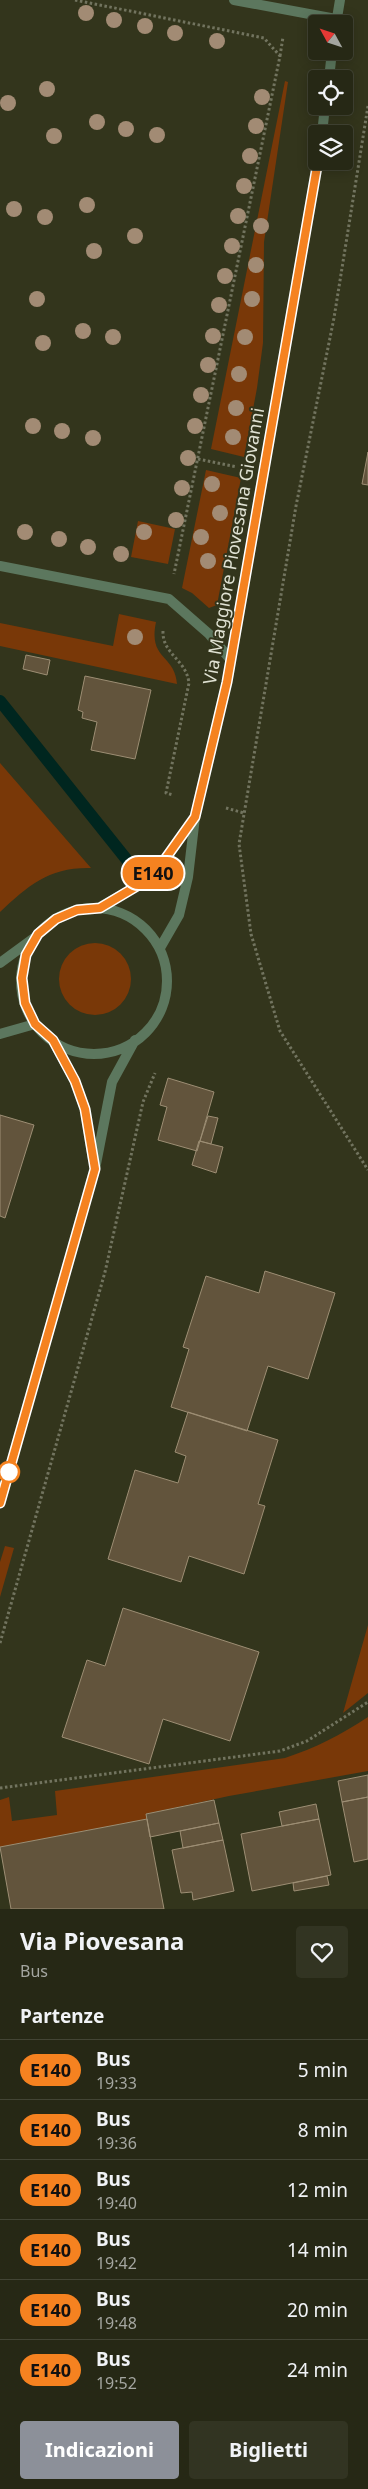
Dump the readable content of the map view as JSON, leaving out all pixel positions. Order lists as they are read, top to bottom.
{
  "streets": {
    "street": ["Via Maggiore Piovesana Giovanni"]
  },
  "lines": ["bus line E140"],
  "north": "top left",
  "page": {
    "on_map": "E140",
    "heading": [
      ["Via Piovesana", "Bus"],
      "Partenze"
    ],
    "list": [
      {
        "mark": "E140",
        "name": "Bus",
        "note": "19:33",
        "value": "5 min"
      },
      {
        "mark": "E140",
        "name": "Bus",
        "note": "19:36",
        "value": "8 min"
      },
      {
        "mark": "E140",
        "name": "Bus",
        "note": "19:40",
        "value": "12 min"
      },
      {
        "mark": "E140",
        "name": "Bus",
        "note": "19:42",
        "value": "14 min"
      },
      {
        "mark": "E140",
        "name": "Bus",
        "note": "19:48",
        "value": "20 min"
      },
      {
        "mark": "E140",
        "name": "Bus",
        "note": "19:52",
        "value": "24 min"
      }
    ],
    "buttons": ["Indicazioni", "Biglietti"]
  }
}
